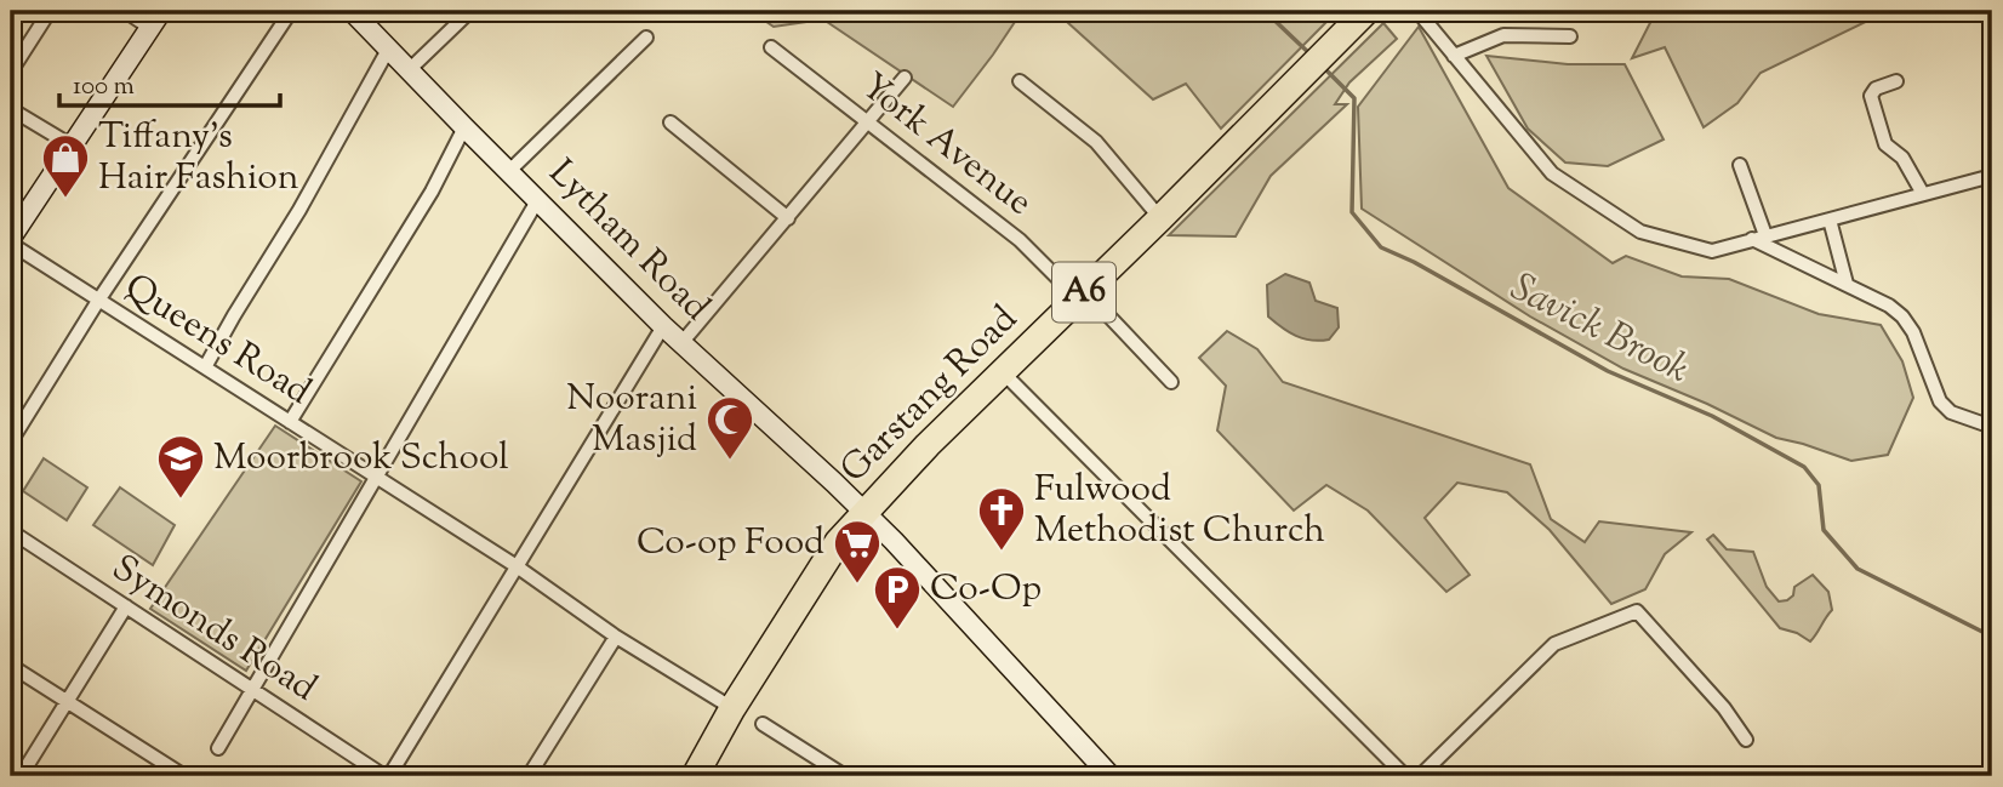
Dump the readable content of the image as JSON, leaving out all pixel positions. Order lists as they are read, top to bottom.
{
  "streets": {
    "highway": ["A6", "Garstang Road"],
    "street": [
      "York Avenue",
      "Lytham Road",
      "Queens Road",
      "Symonds Road"
    ]
  },
  "crossings": [
    ["York Avenue", "Garstang Road"],
    ["Lytham Road", "Garstang Road"],
    ["Queens Road", "Garstang Road"]
  ],
  "water": ["Savick Brook"],
  "places": {
    "shop": ["Tiffany's Hair Fashion"],
    "mosque": ["Noorani Masjid"],
    "school or university": ["Moorbrook School"],
    "church": ["Fulwood Methodist Church"],
    "supermarket": ["Co-op Food"],
    "parking": ["Co-Op"]
  },
  "scale_bar": "100 m"
}
